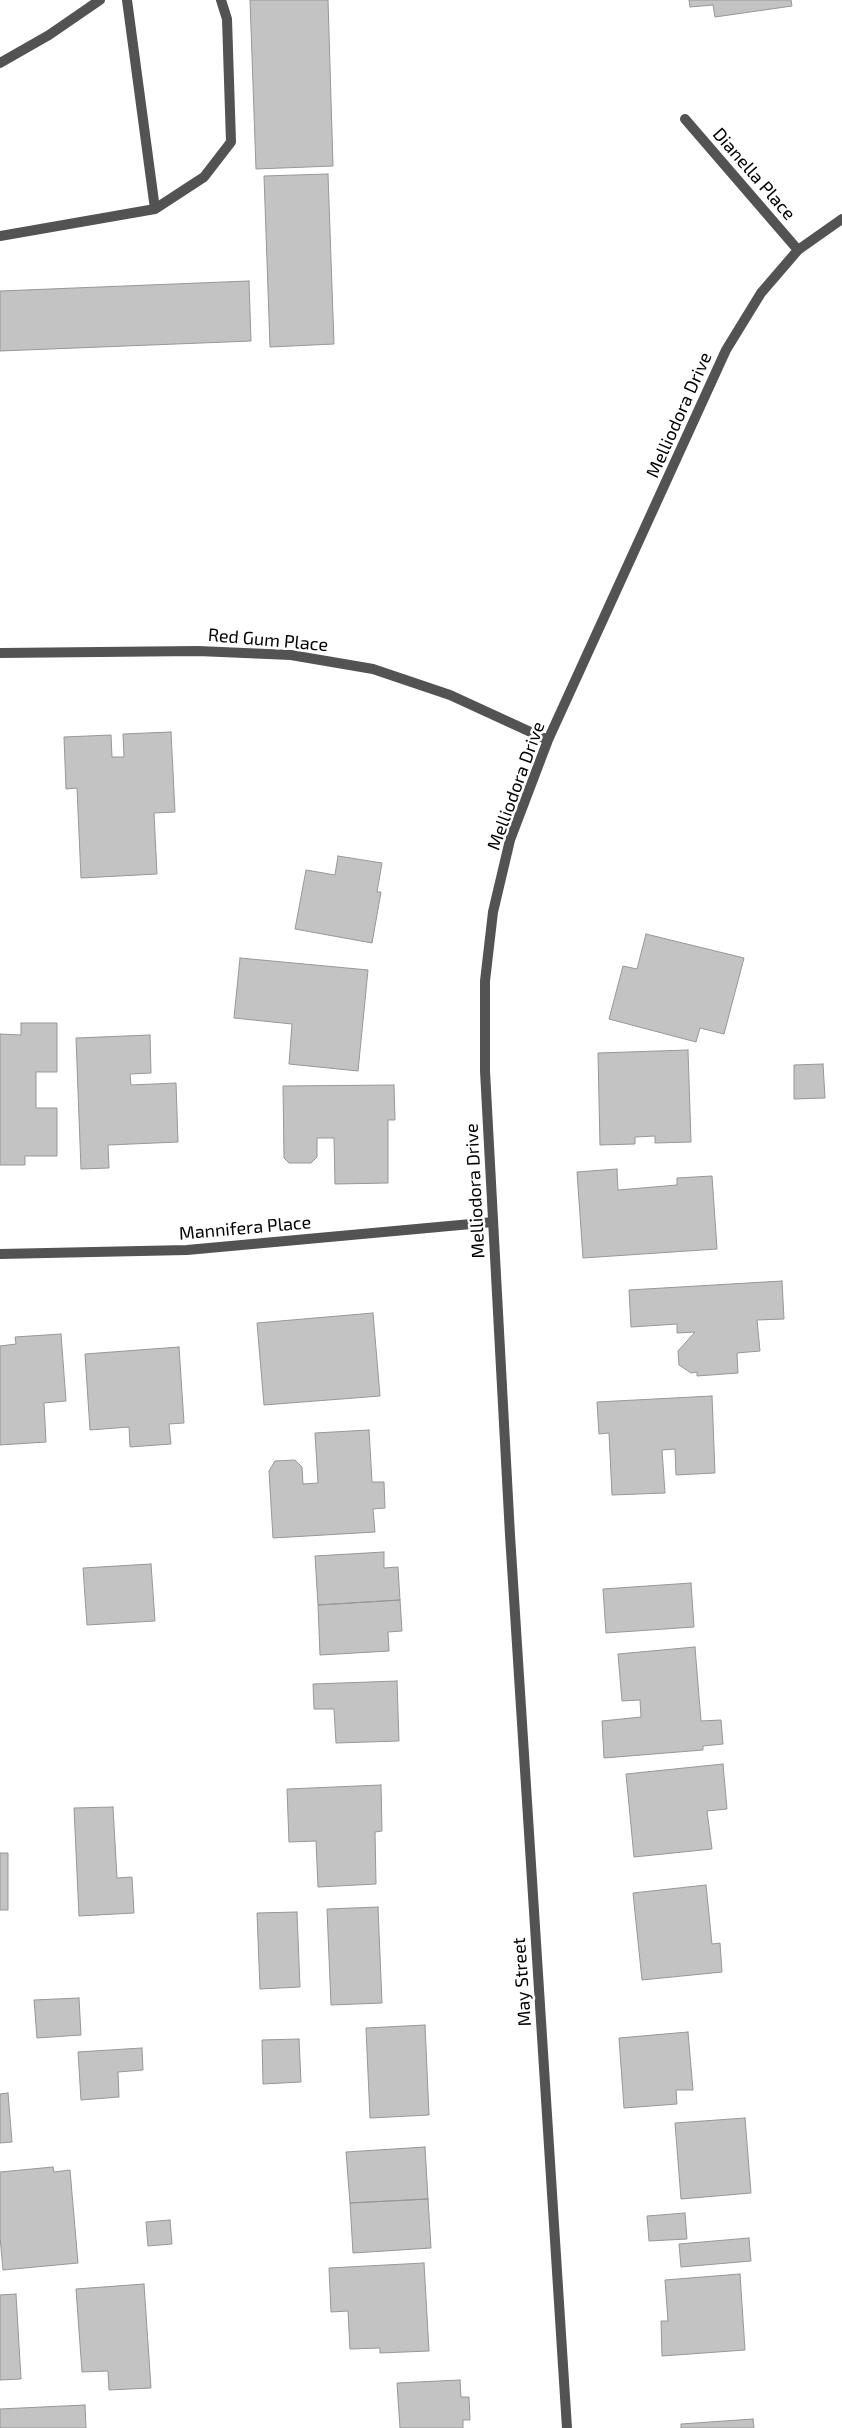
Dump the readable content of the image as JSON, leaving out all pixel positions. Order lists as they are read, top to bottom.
{
  "streets": {
    "street": [
      "Dianella Place",
      "Melliodora Drive",
      "Red Gum Place",
      "Mannifera Place",
      "May Street"
    ]
  },
  "crossings": [
    ["Dianella Place", "Melliodora Drive"],
    ["Melliodora Drive", "Red Gum Place"],
    ["Melliodora Drive", "Mannifera Place"],
    ["Melliodora Drive", "May Street"]
  ]
}
